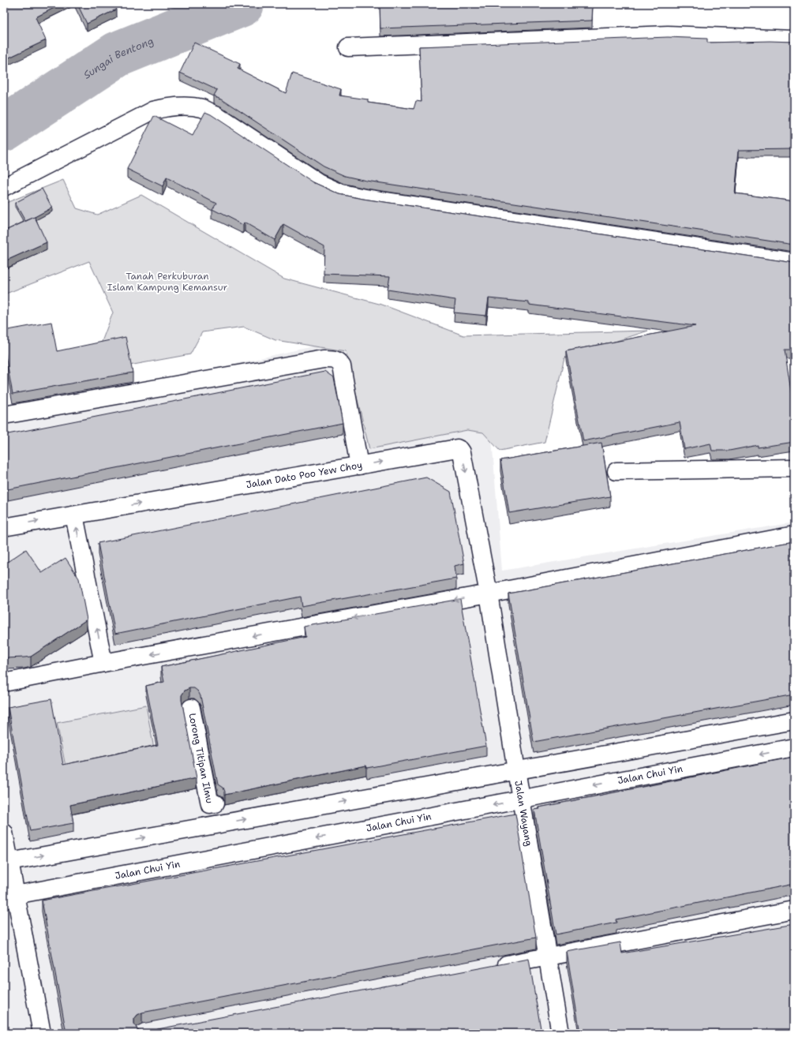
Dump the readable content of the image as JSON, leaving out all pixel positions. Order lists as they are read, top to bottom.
{
  "streets": {
    "street": [
      "Jalan Dato Poo Yew Choy",
      "Lorong Titipan Ilmu",
      "Jalan Chui Yin",
      "Jalan Wayang"
    ]
  },
  "crossings": [
    ["Jalan Dato Poo Yew Choy", "Jalan Wayang"],
    ["Jalan Chui Yin", "Jalan Wayang"]
  ],
  "water": ["Sungai Bentong"],
  "parks": ["Tanah Perkuburan Islam Kampung Kemansur"]
}
